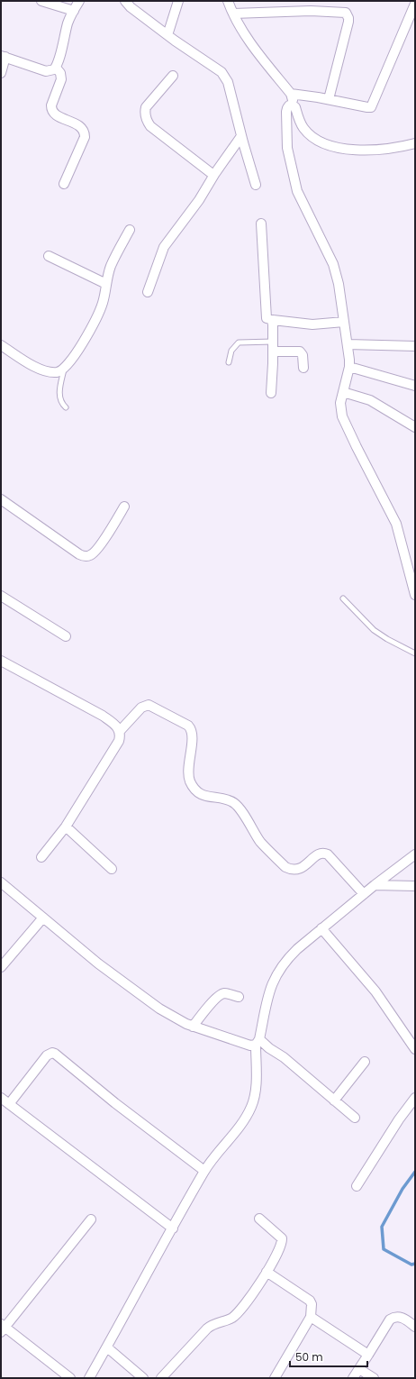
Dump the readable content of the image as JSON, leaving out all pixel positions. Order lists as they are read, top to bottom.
{
  "scale_bar": "50 m"
}
